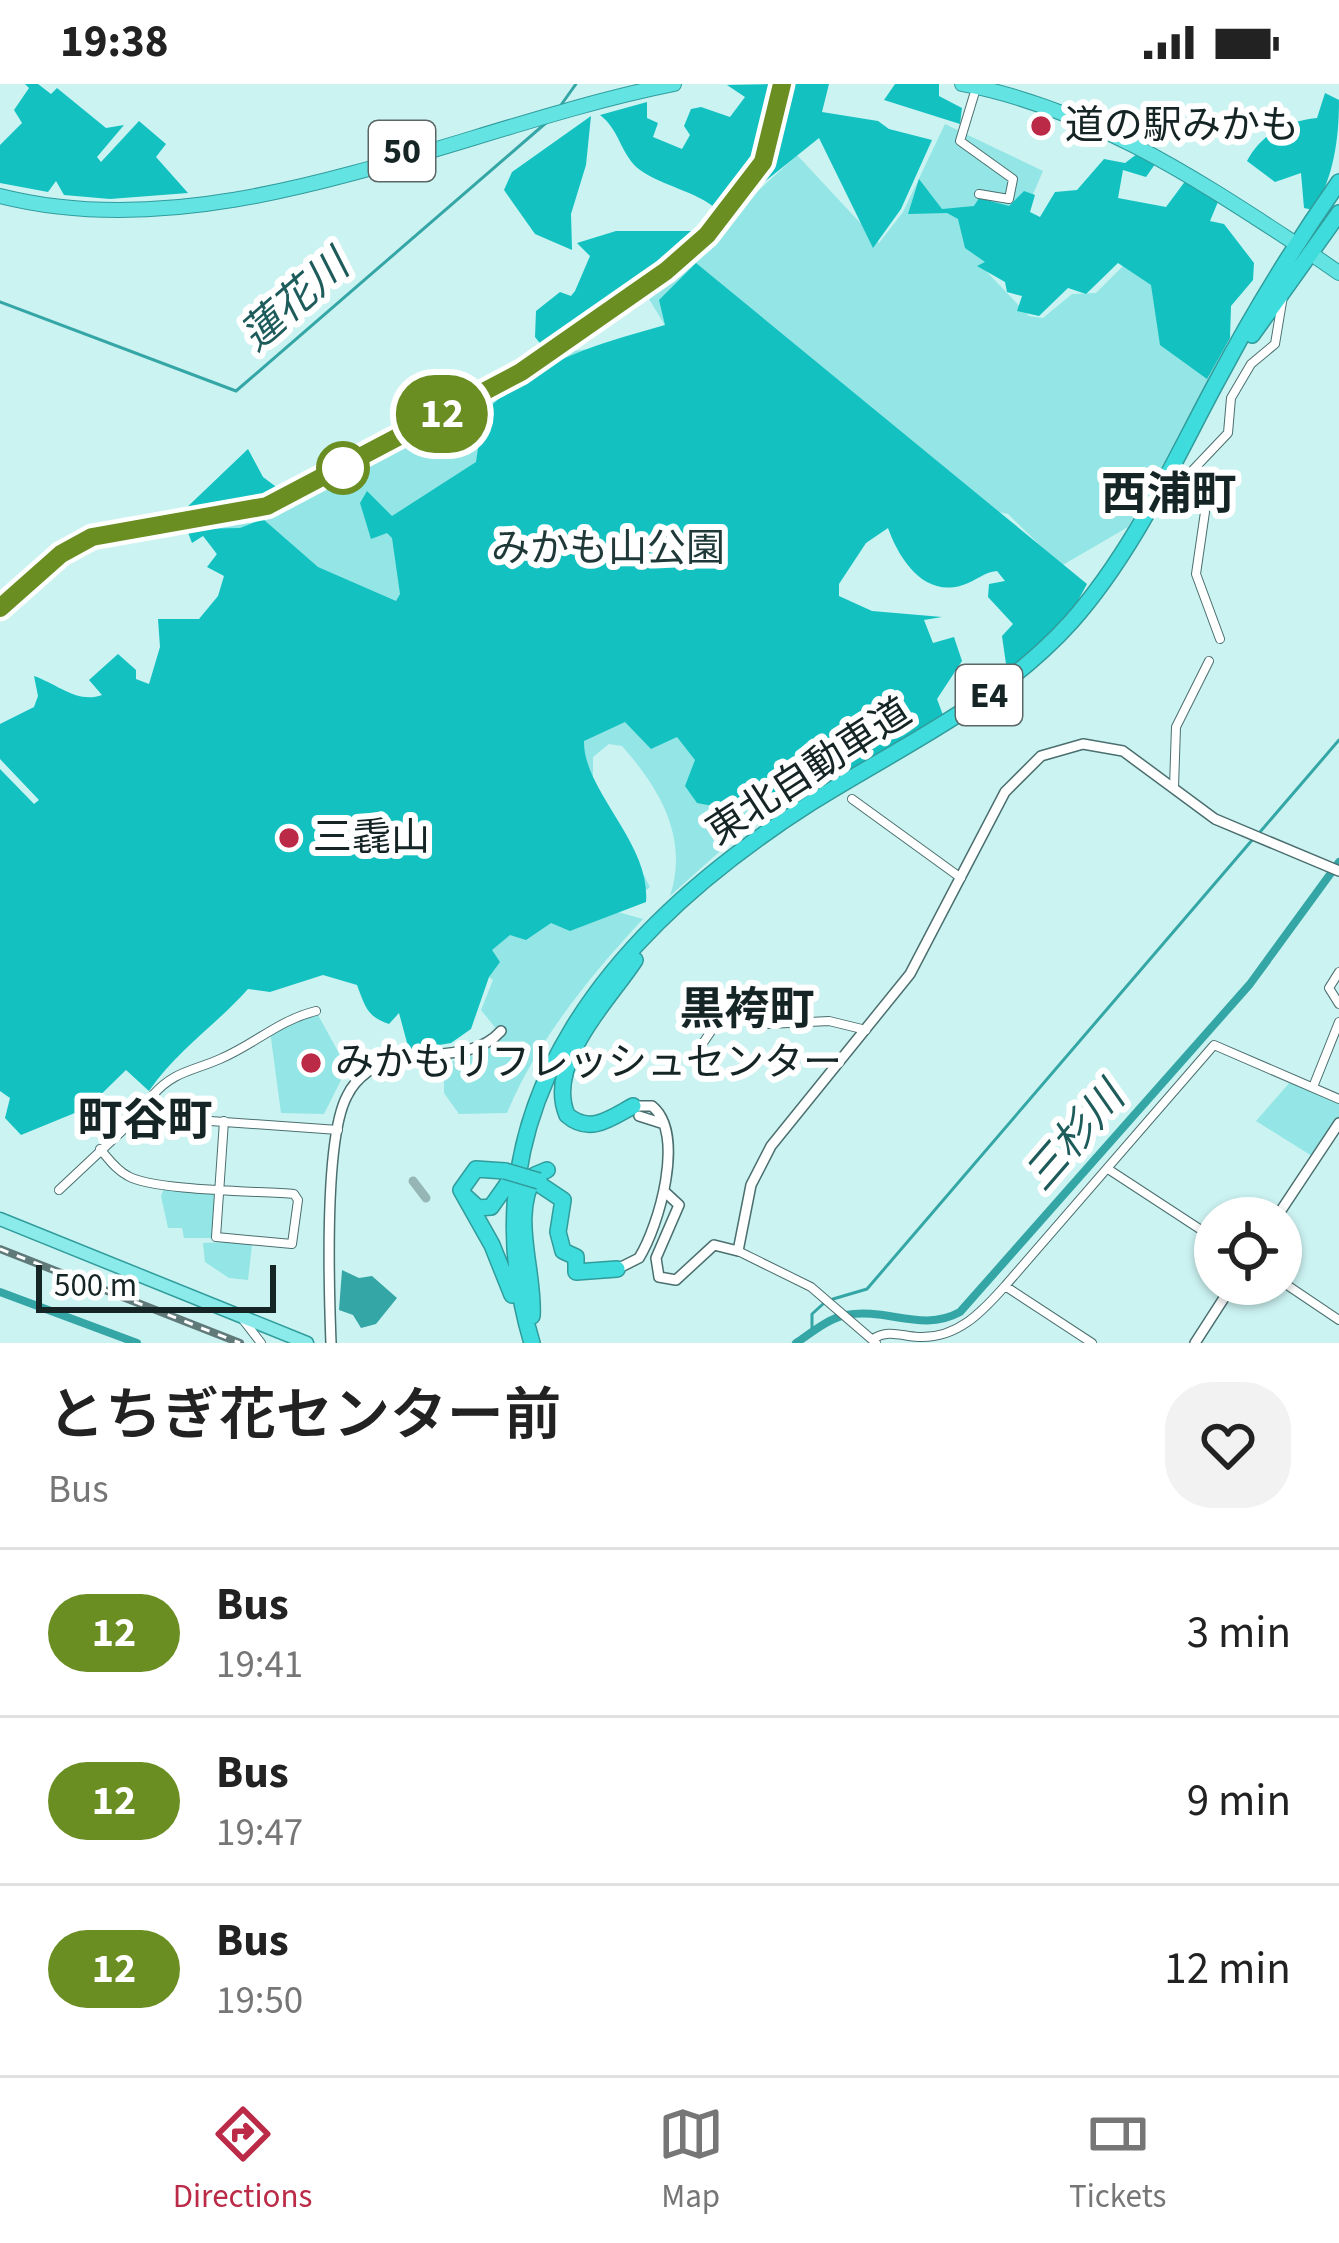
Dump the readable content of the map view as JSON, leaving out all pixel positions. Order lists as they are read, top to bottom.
{
  "streets": {
    "highway": ["50", "E4", "東北自動車道"]
  },
  "districts": ["西浦町", "黒袴町", "町谷町"],
  "water": ["蓮花川", "三杉川"],
  "parks": ["みかも山公園"],
  "places": ["道の駅みかも", "三毳山", "みかもリフレッシュセンター"],
  "lines": ["bus line 12"],
  "scale_bar": "500 m",
  "page": {
    "status": "19:38",
    "on_map": "12",
    "scale": "500 m",
    "heading": ["とちぎ花センター前", "Bus"],
    "list": [
      {
        "mark": "12",
        "name": "Bus",
        "note": "19:41",
        "value": "3 min"
      },
      {
        "mark": "12",
        "name": "Bus",
        "note": "19:47",
        "value": "9 min"
      },
      {
        "mark": "12",
        "name": "Bus",
        "note": "19:50",
        "value": "12 min"
      }
    ],
    "tabs": ["Directions", "Map", "Tickets"]
  }
}
